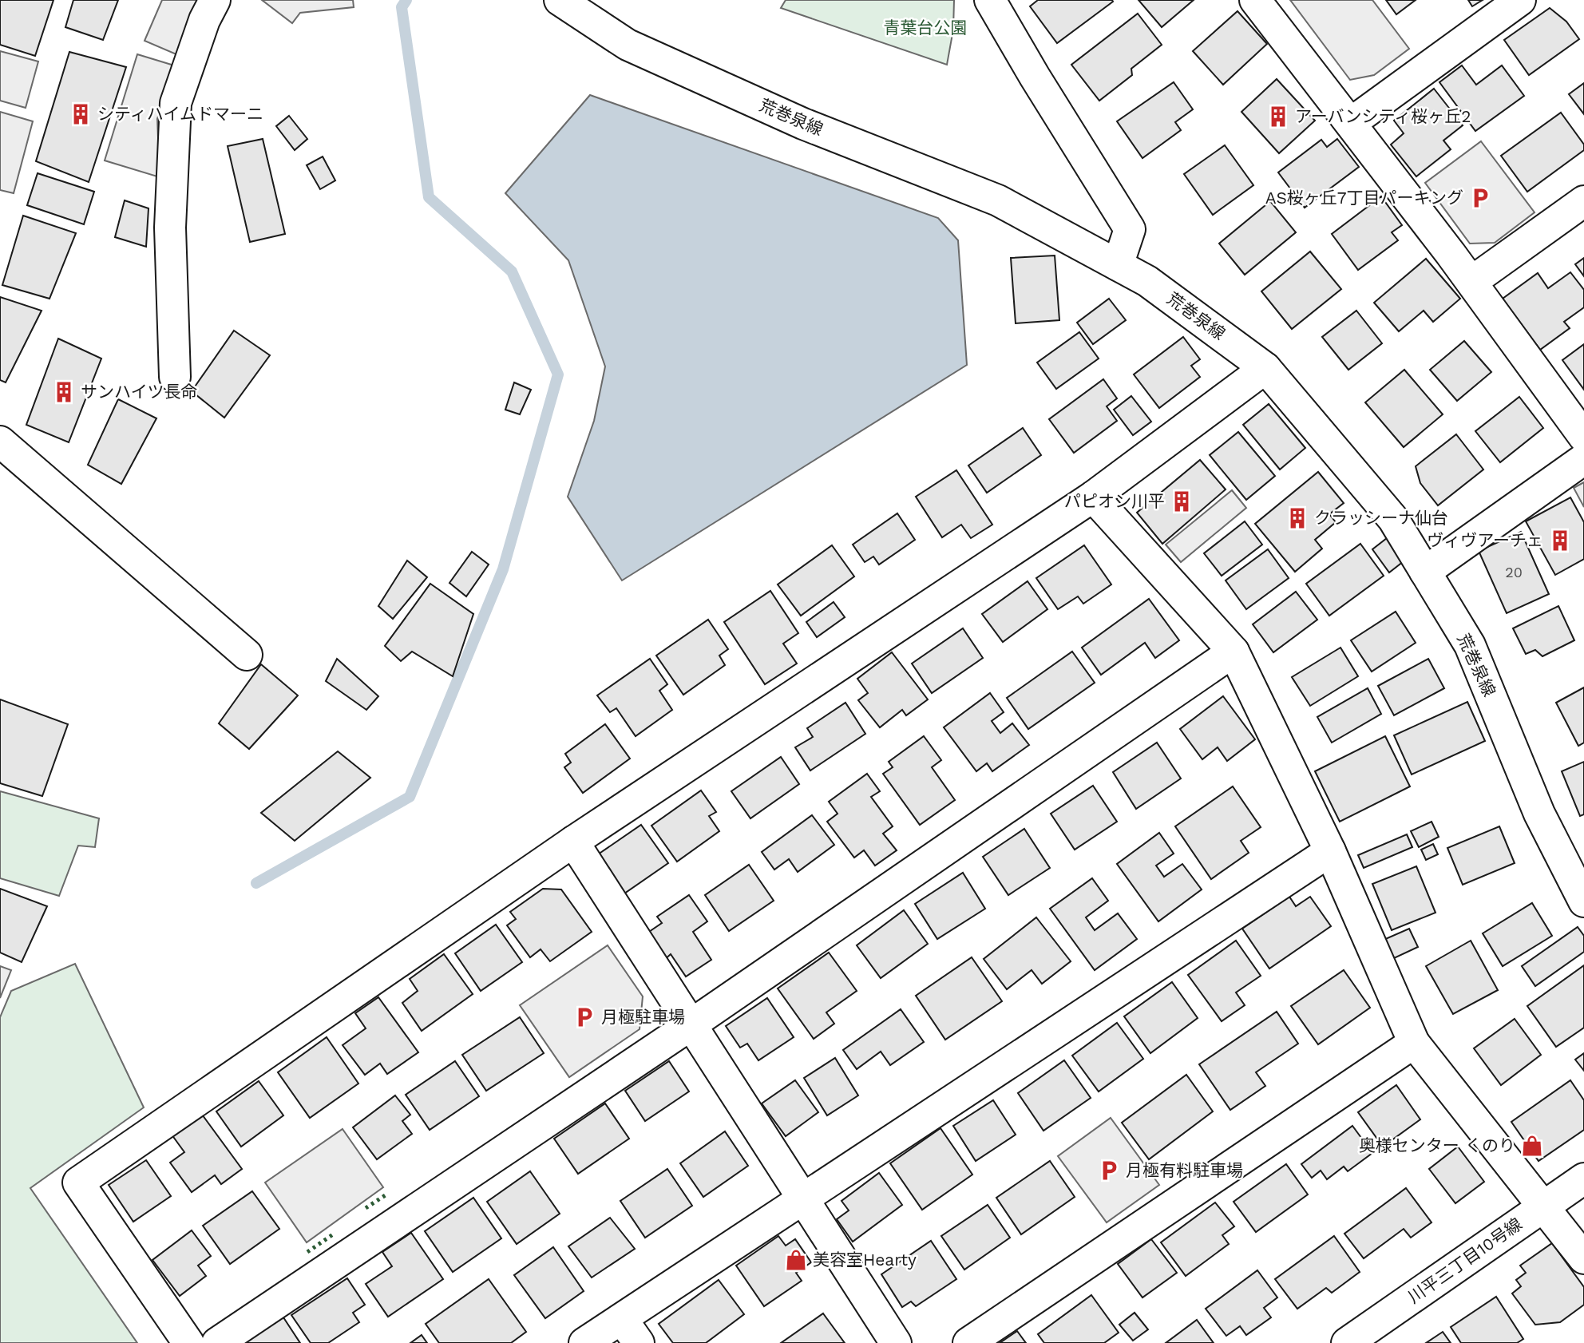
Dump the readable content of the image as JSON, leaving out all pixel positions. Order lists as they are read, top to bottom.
{
  "streets": {
    "street": ["荒巻泉線", "川平三丁目10号線"]
  },
  "parks": ["青葉台公園"],
  "places": {
    "building": [
      "シティハイムドマーニ",
      "アーバンシティ桜ヶ丘2",
      "サンハイツ長命",
      "パピオン川平",
      "クラッシーナ仙台",
      "ヴィヴアーチェ"
    ],
    "parking": ["AS桜ヶ丘7丁目パーキング", "月極駐車場", "月極有料駐車場"],
    "shop": ["奥様センター くのり", "美容室Hearty"]
  },
  "house_numbers": ["20"]
}
